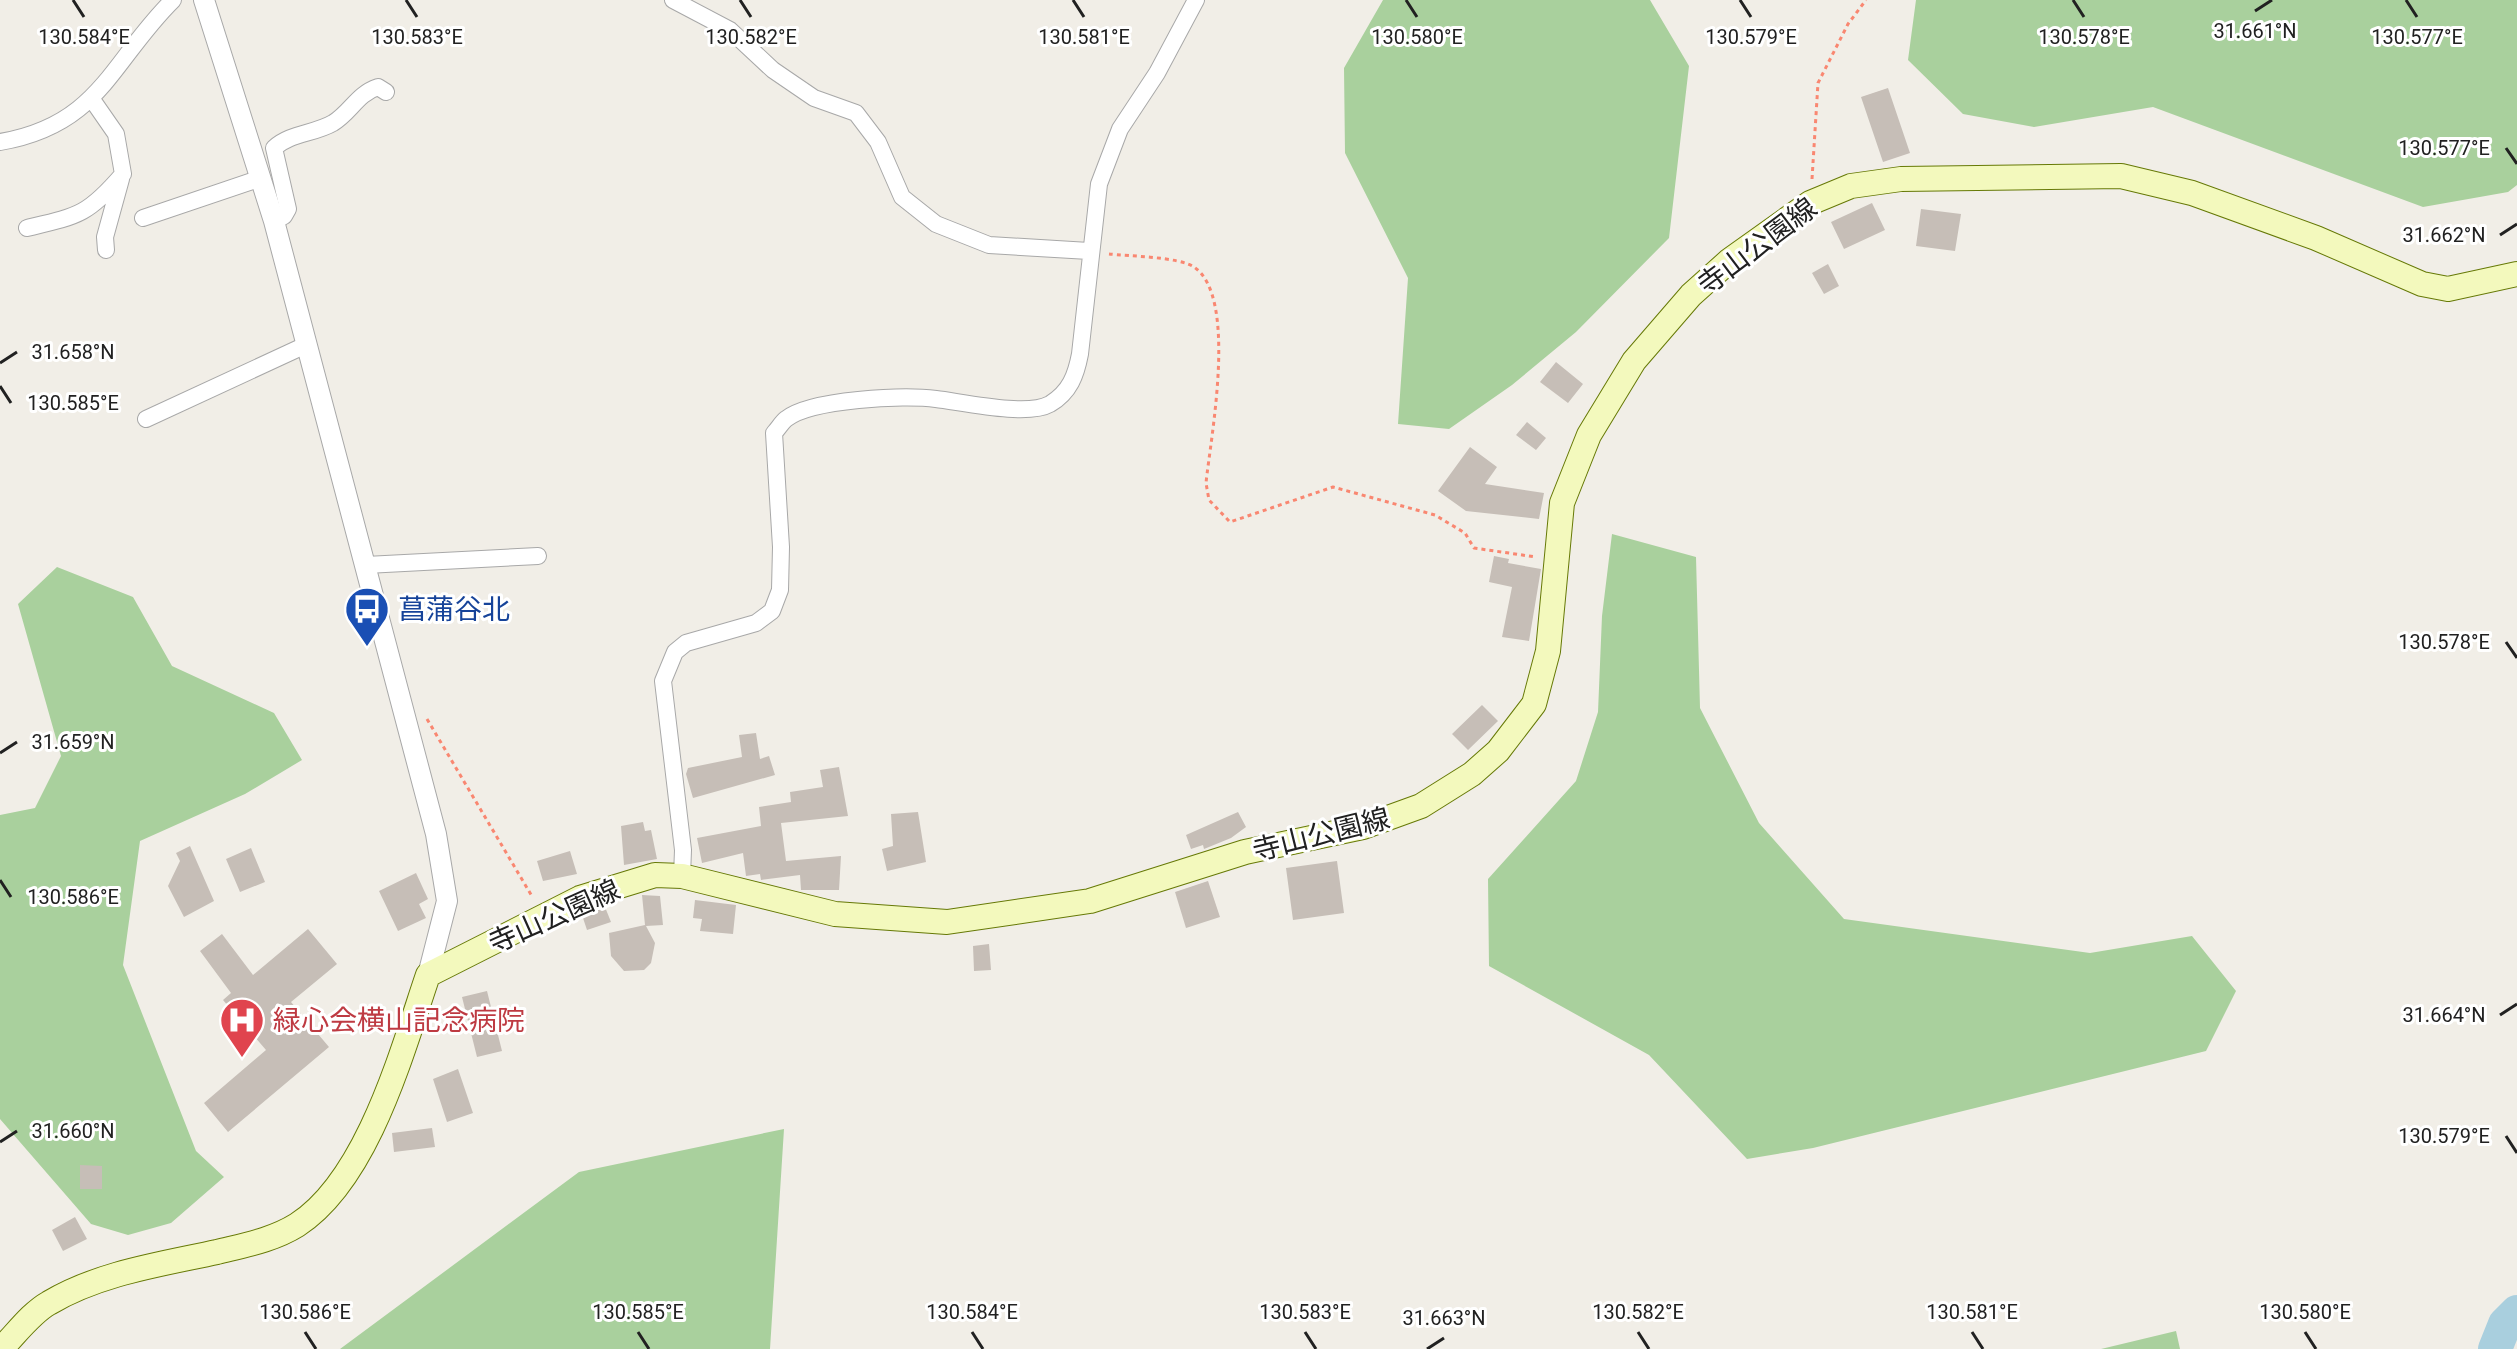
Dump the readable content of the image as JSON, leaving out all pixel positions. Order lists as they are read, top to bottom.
{
  "streets": {
    "main road": ["寺山公園線"]
  },
  "places": {
    "bus stop": ["菖蒲谷北"],
    "hospital": ["緑心会横山記念病院"]
  },
  "coordinates": [
    "31.661°N",
    "130.577°E",
    "130.584°E",
    "130.583°E",
    "130.582°E",
    "130.581°E",
    "130.580°E",
    "130.579°E",
    "130.578°E",
    "31.662°N",
    "31.658°N",
    "130.585°E",
    "31.659°N",
    "130.586°E",
    "31.664°N",
    "31.660°N",
    "31.663°N"
  ]
}
